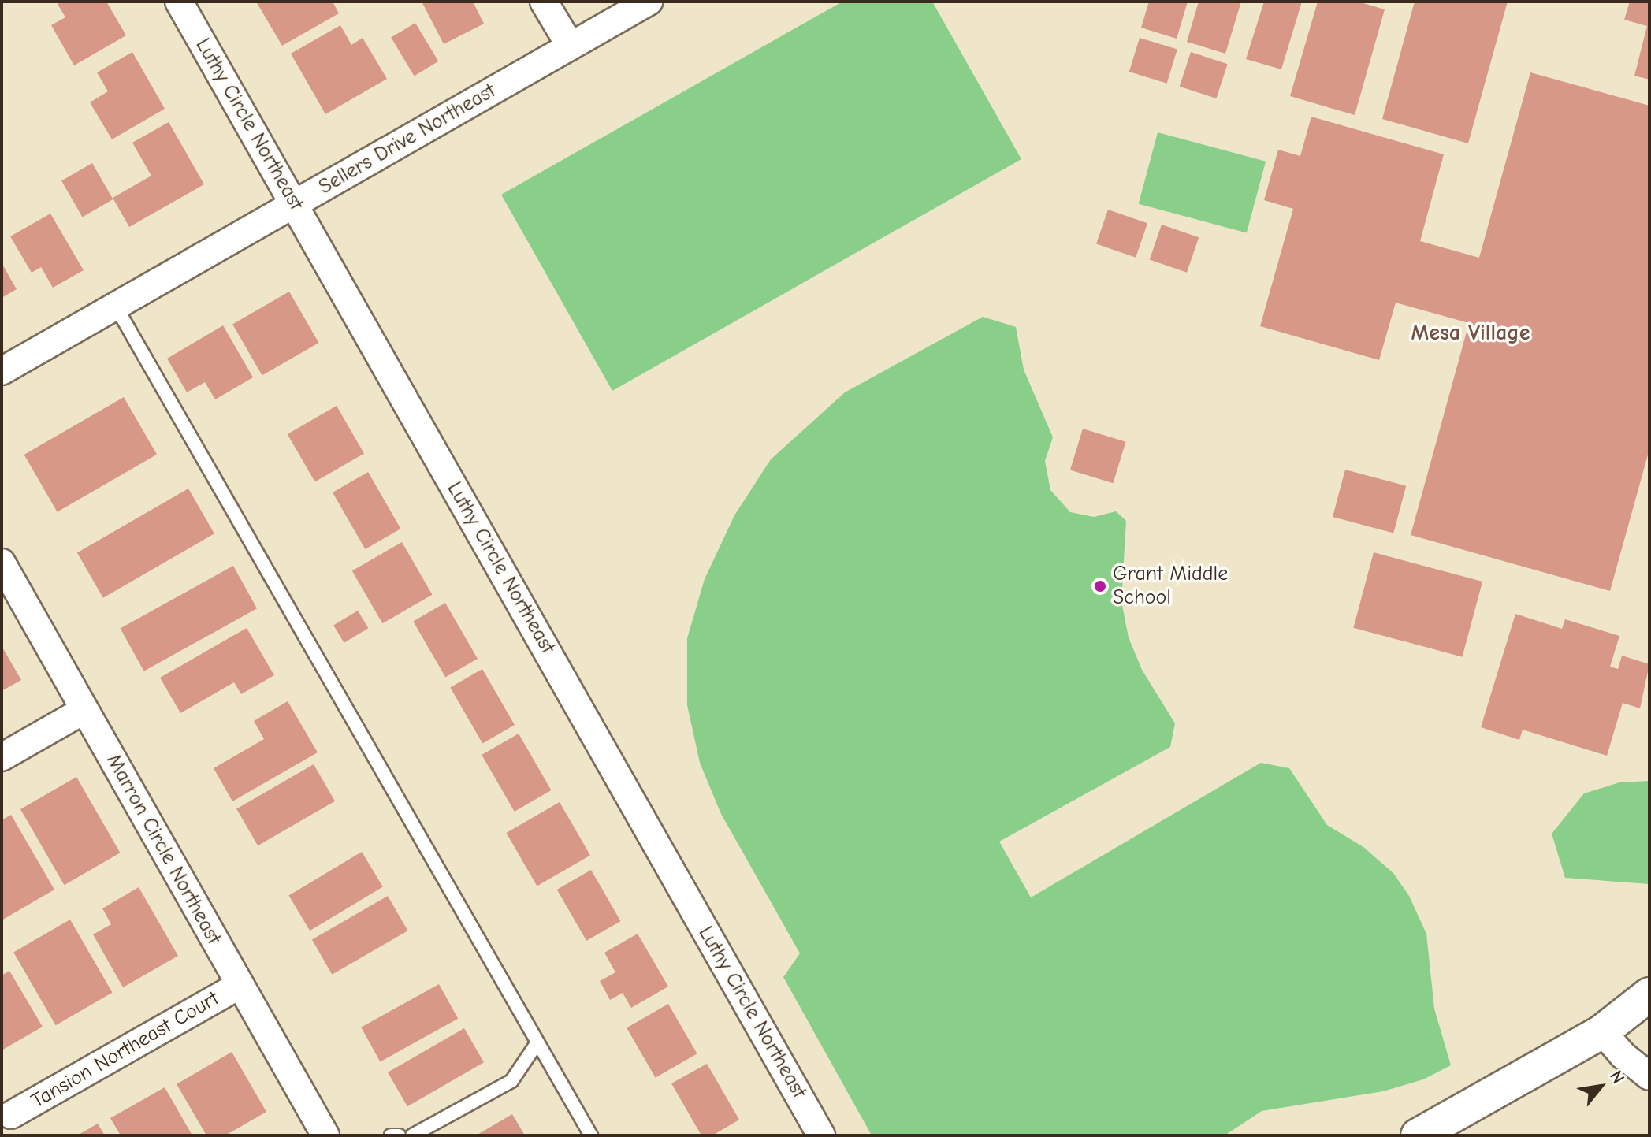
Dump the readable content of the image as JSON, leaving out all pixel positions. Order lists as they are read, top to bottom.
{
  "streets": {
    "street": [
      "Luthy Circle Northeast",
      "Sellers Drive Northeast",
      "Marron Circle Northeast",
      "Tansion Northeast Court"
    ]
  },
  "crossings": [
    ["Luthy Circle Northeast", "Sellers Drive Northeast"],
    ["Marron Circle Northeast", "Tansion Northeast Court"]
  ],
  "districts": ["Mesa Village"],
  "places": ["Grant Middle School"],
  "north": "top right"
}
